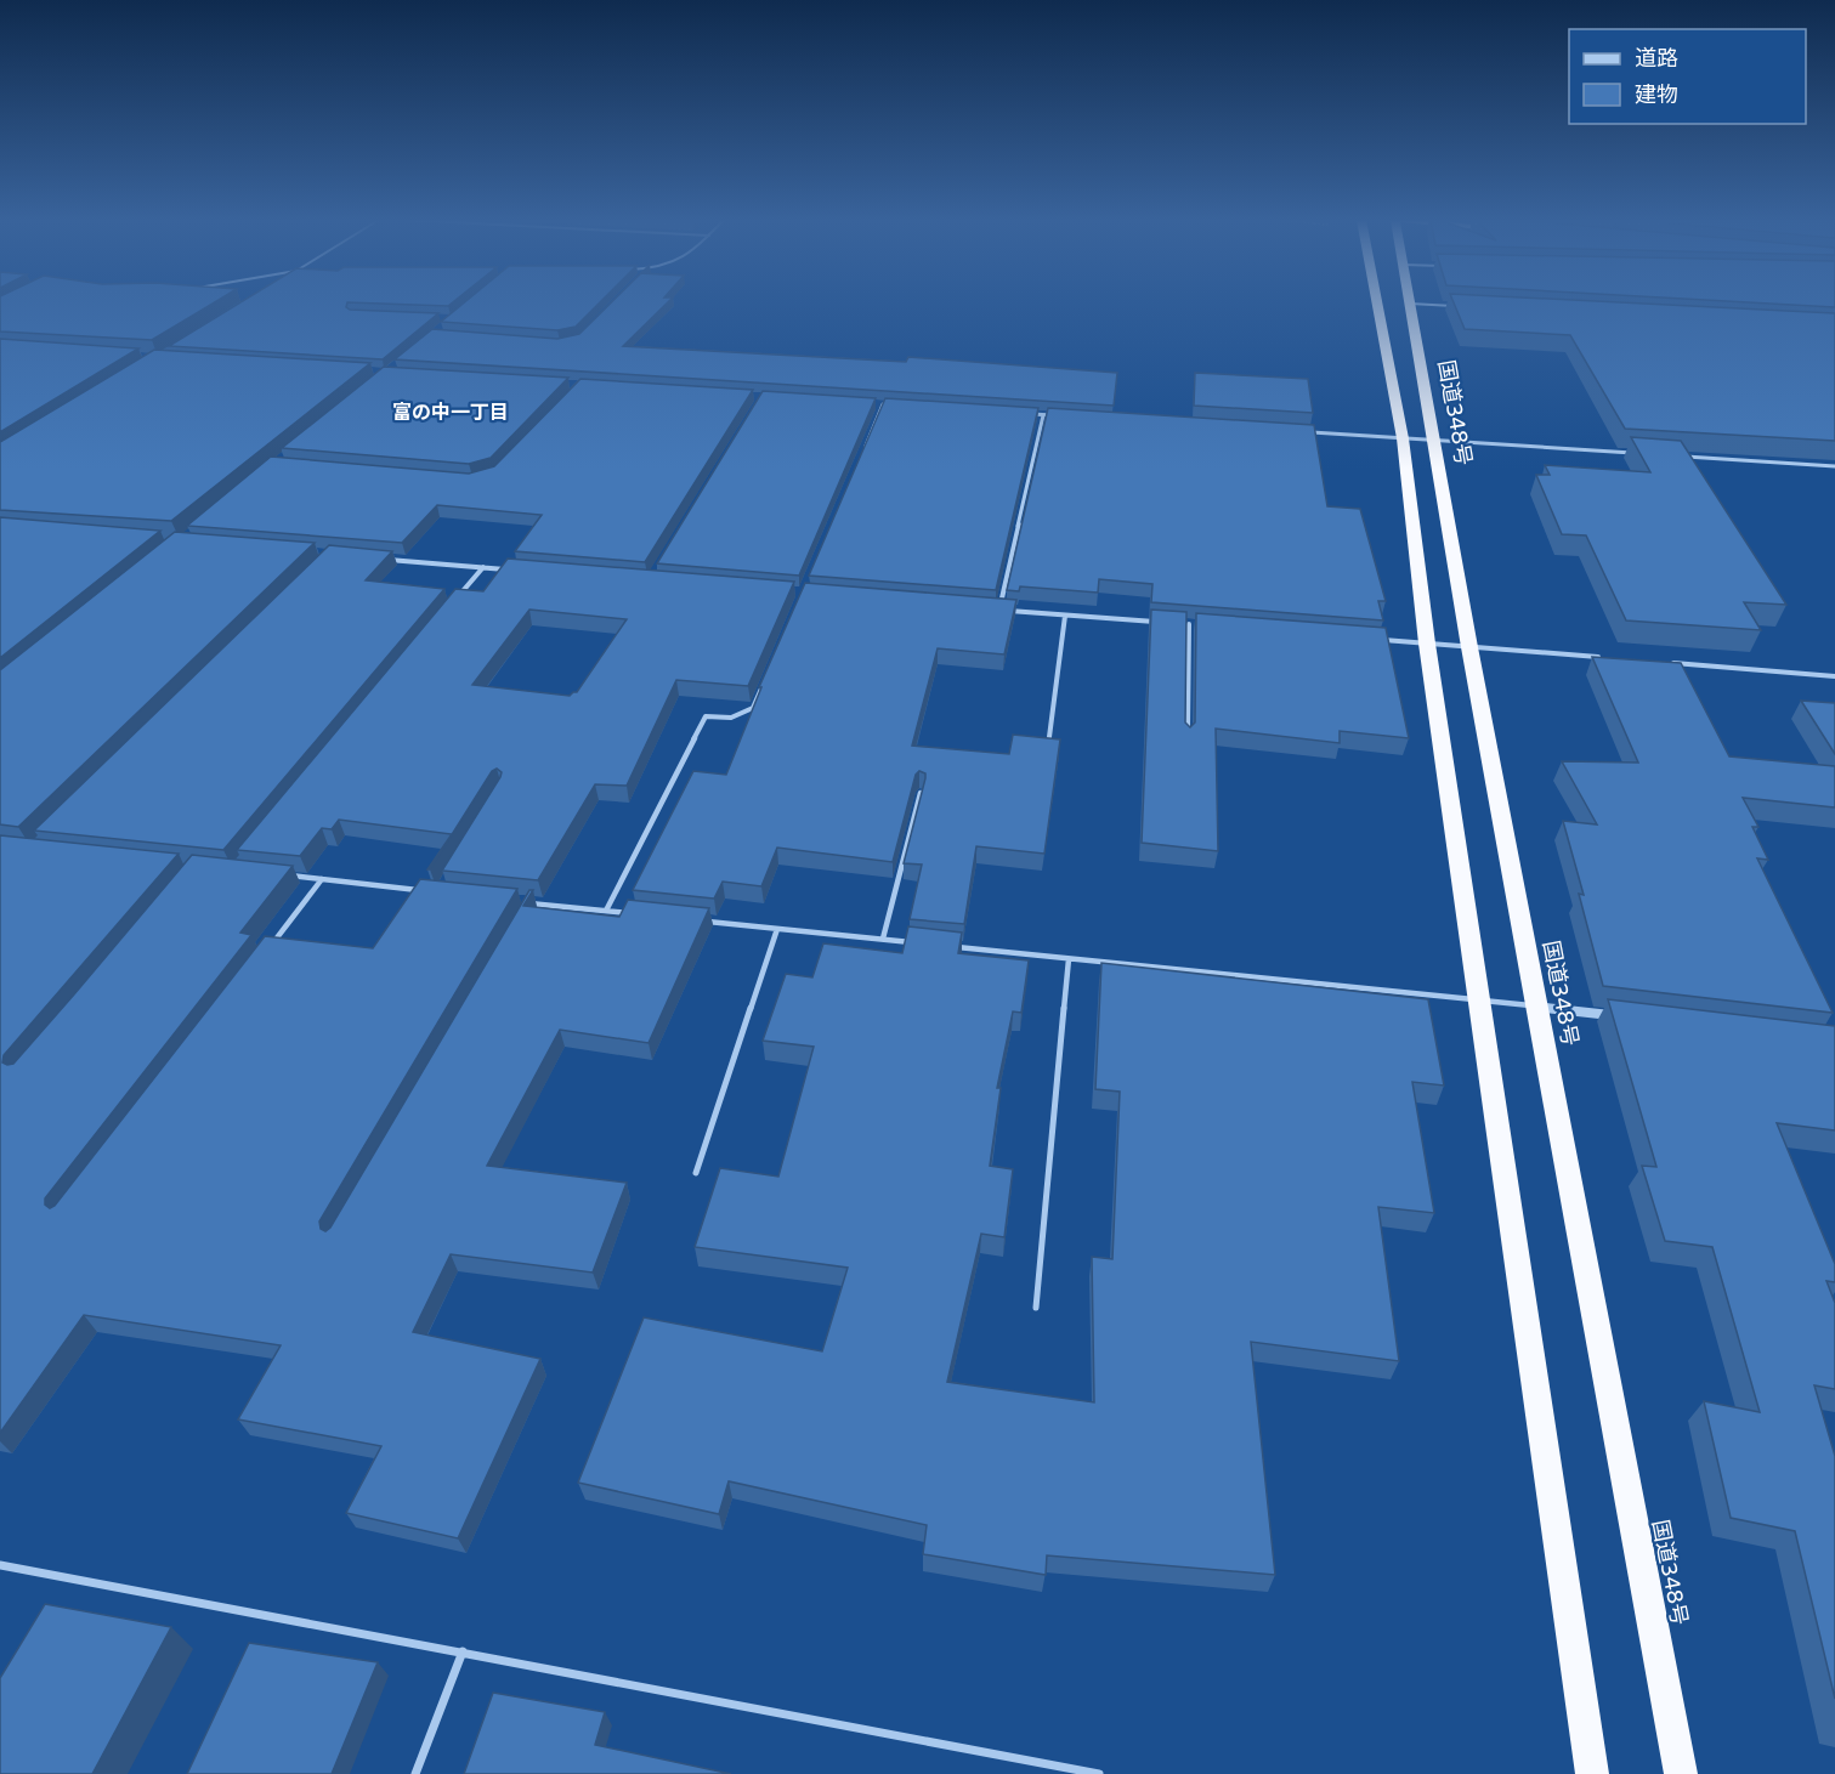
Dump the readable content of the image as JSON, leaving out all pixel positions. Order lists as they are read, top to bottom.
{
  "streets": {
    "highway": ["国道348号"]
  },
  "districts": ["富の中一丁目"],
  "legend": ["道路", "建物"]
}
